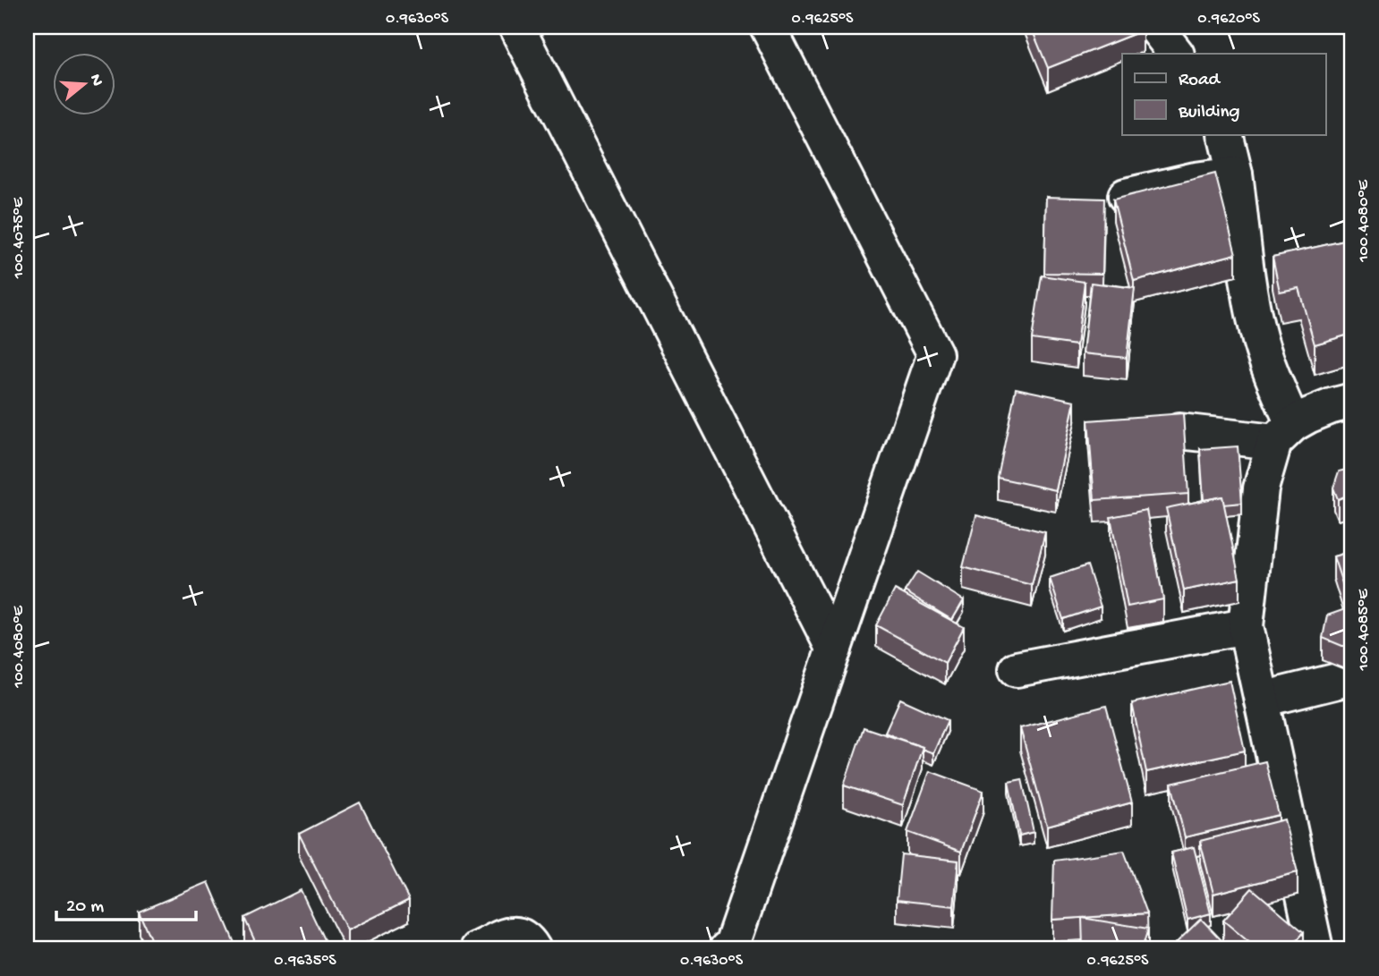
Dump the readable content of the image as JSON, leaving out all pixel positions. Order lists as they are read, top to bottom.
{
  "legend": ["Road", "Building"],
  "scale_bar": "20 m",
  "north": "right",
  "coordinates": [
    "0.9630°S",
    "0.9625°S",
    "0.9620°S",
    "100.4080°E",
    "100.4075°E",
    "100.4085°E",
    "0.9635°S"
  ]
}
